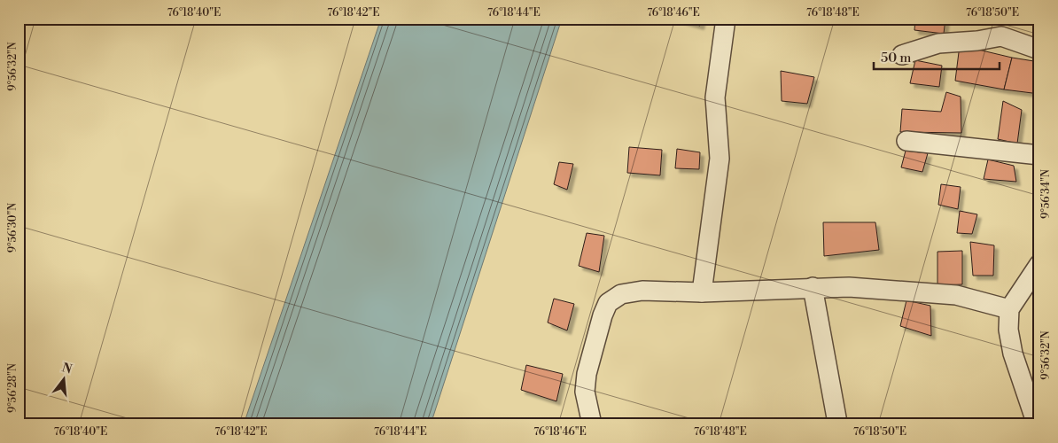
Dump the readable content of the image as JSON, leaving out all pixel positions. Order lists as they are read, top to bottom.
{
  "scale_bar": "50 m",
  "north": "top",
  "coordinates": [
    "76°18'40\"E",
    "76°18'42\"E",
    "76°18'44\"E",
    "76°18'46\"E",
    "76°18'48\"E",
    "76°18'50\"E",
    "9°56'32\"N",
    "9°56'34\"N",
    "9°56'30\"N",
    "9°56'28\"N"
  ]
}
